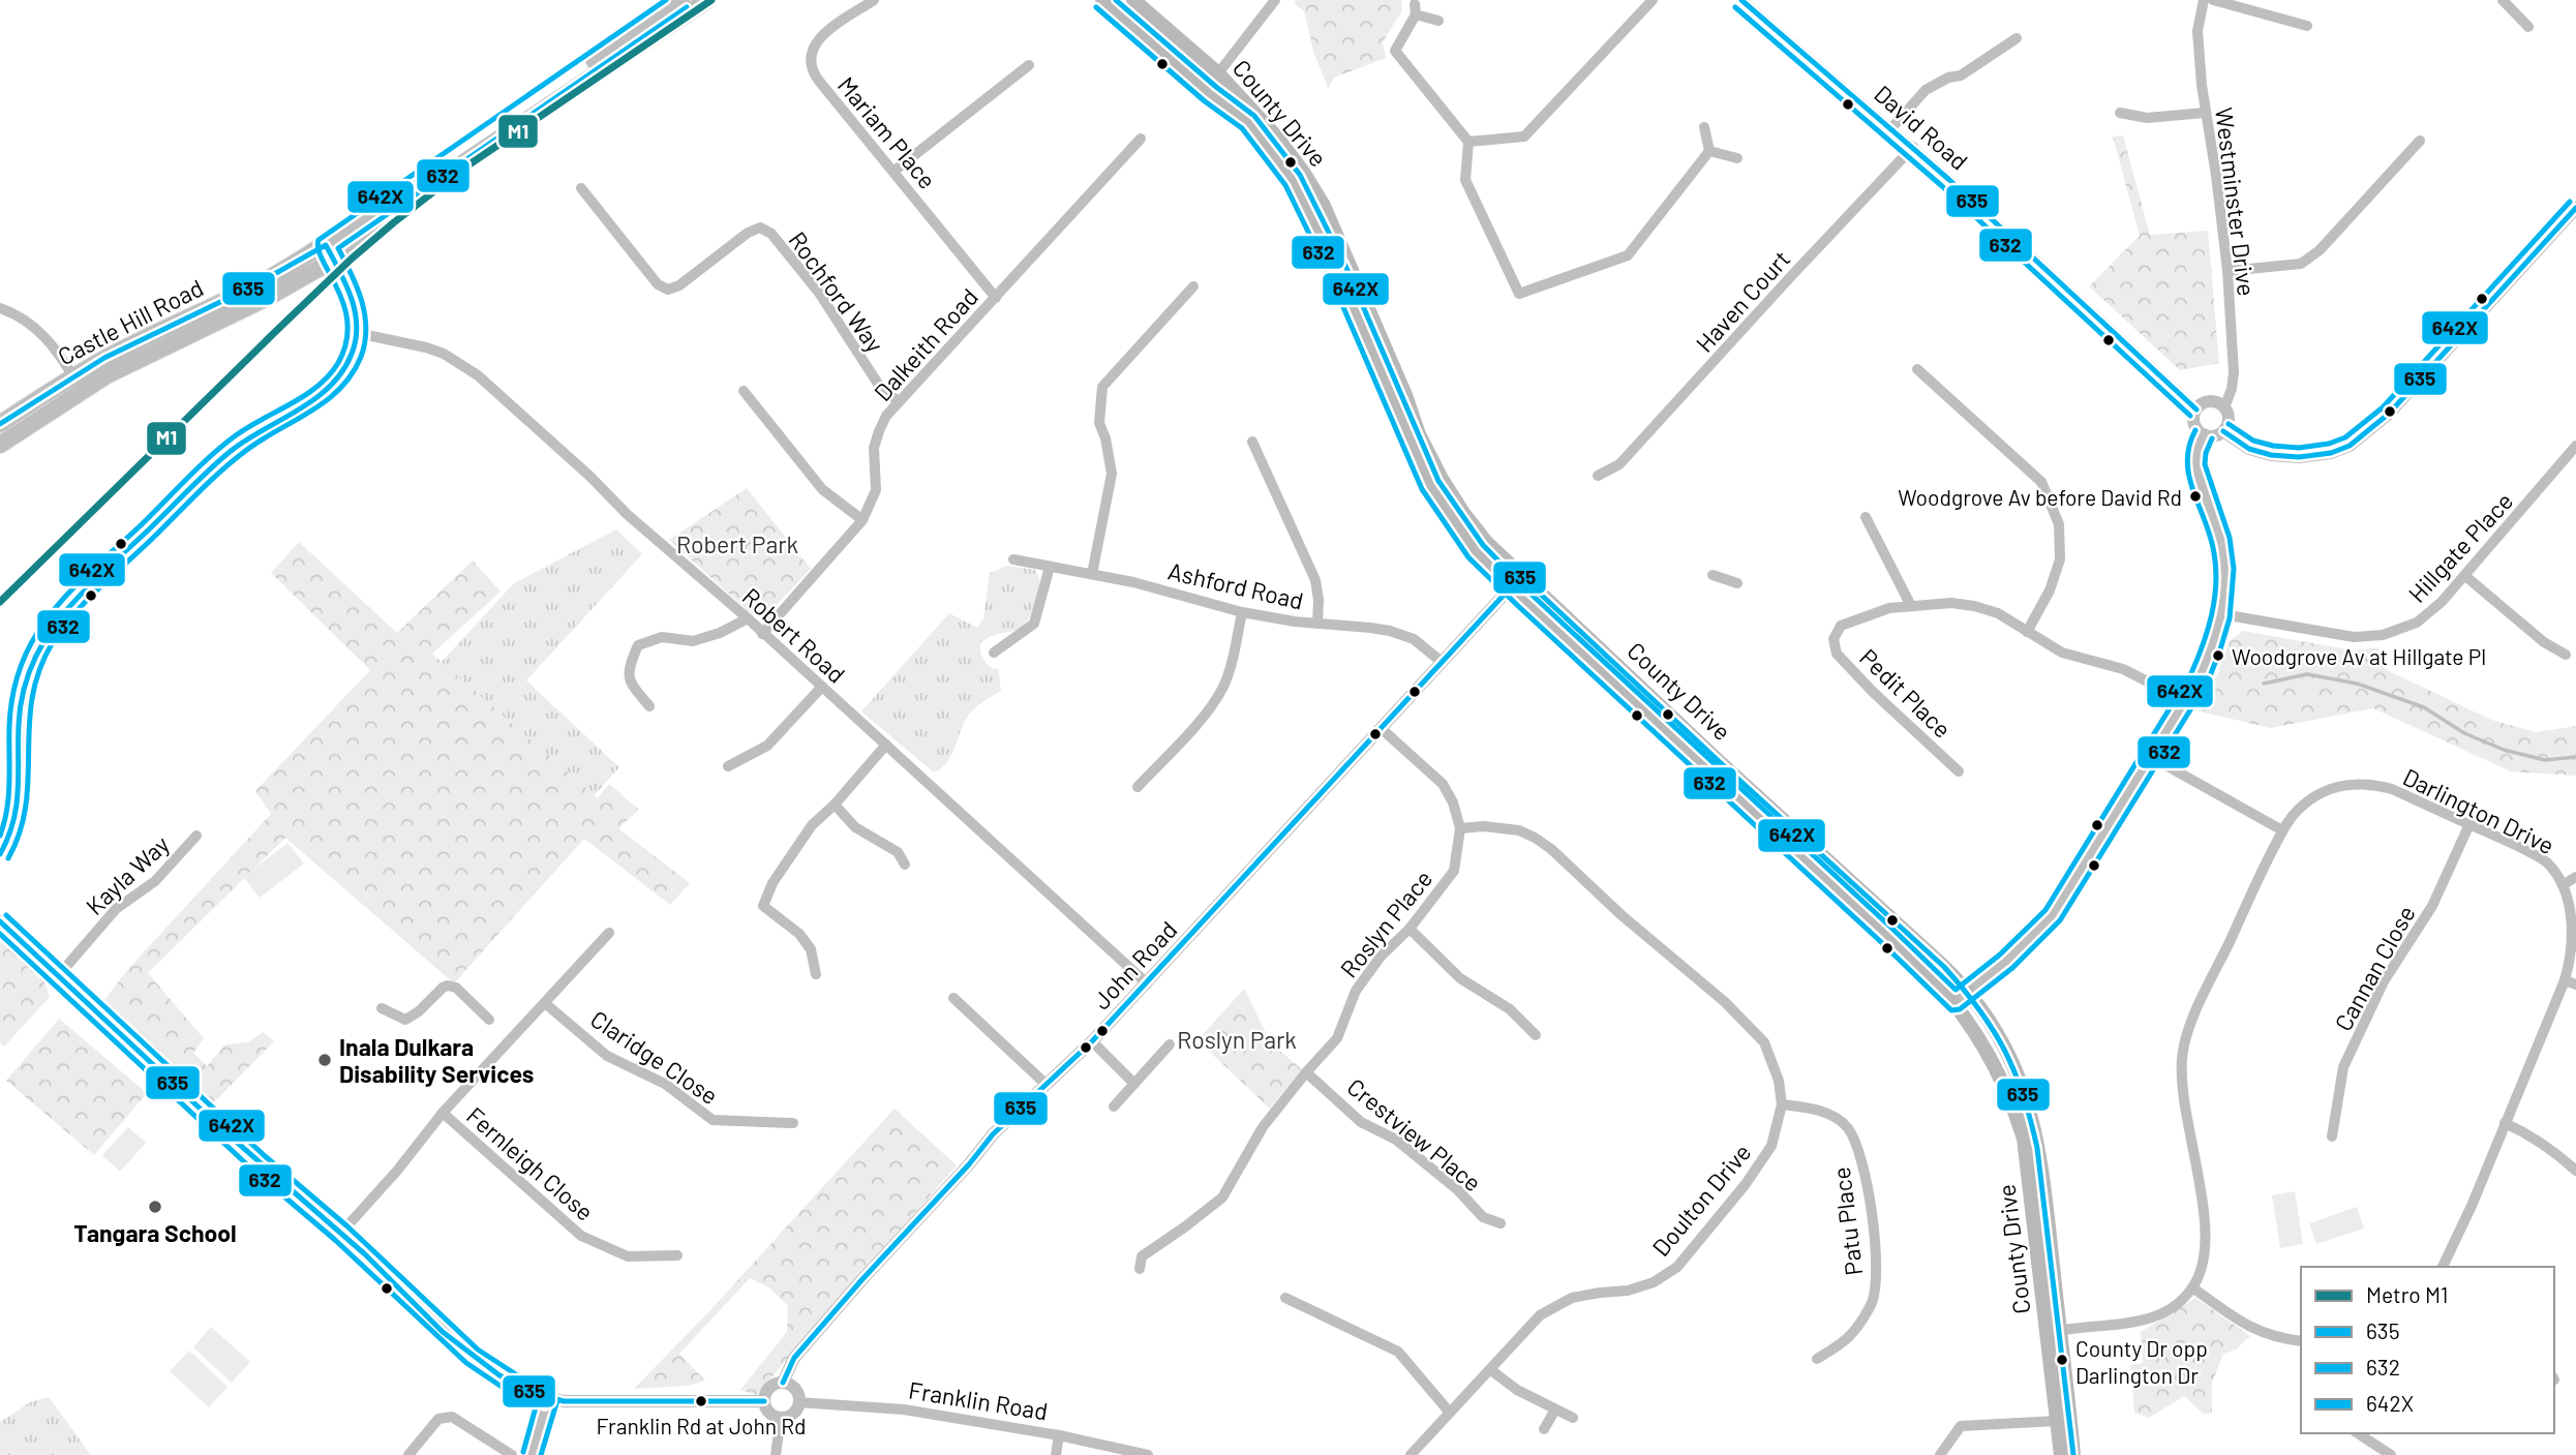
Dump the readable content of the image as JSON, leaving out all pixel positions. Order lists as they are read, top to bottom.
{
  "streets": {
    "main road": ["County Drive", "Castle Hill Road"],
    "street": [
      "David Road",
      "Mariam Place",
      "Westminster Drive",
      "Rochford Way",
      "Haven Court",
      "Dalkeith Road",
      "Hillgate Place",
      "Ashford Road",
      "Robert Road",
      "Pedit Place",
      "Darlington Drive",
      "Kayla Way",
      "Roslyn Place",
      "John Road",
      "Cannan Close",
      "Claridge Close",
      "Crestview Place",
      "Fernleigh Close",
      "Doulton Drive",
      "Patu Place",
      "Franklin Road"
    ]
  },
  "crossings": [
    ["County Drive", "John Road"],
    ["David Road", "Westminster Drive"],
    ["David Road", "Haven Court"],
    ["Mariam Place", "Dalkeith Road"],
    ["Rochford Way", "Dalkeith Road"],
    ["Dalkeith Road", "Robert Road"],
    ["Ashford Road", "John Road"],
    ["Robert Road", "John Road"],
    ["Darlington Drive", "Cannan Close"],
    ["Roslyn Place", "John Road"],
    ["Roslyn Place", "Crestview Place"],
    ["Roslyn Place", "Doulton Drive"],
    ["John Road", "Franklin Road"],
    ["Doulton Drive", "Patu Place"]
  ],
  "parks": ["Robert Park", "Roslyn Park"],
  "places": [
    "Woodgrove Av before David Rd",
    "Woodgrove Av at Hillgate Pl",
    "Inala Dulkara Disability Services",
    "Tangara School",
    "County Dr opp Darlington Dr",
    "Franklin Rd at John Rd"
  ],
  "lines": [
    "metro line M1",
    "transit line 635",
    "transit line 642X",
    "transit line 632"
  ],
  "legend": [
    "Metro M1",
    "635",
    "632",
    "642X"
  ]
}
